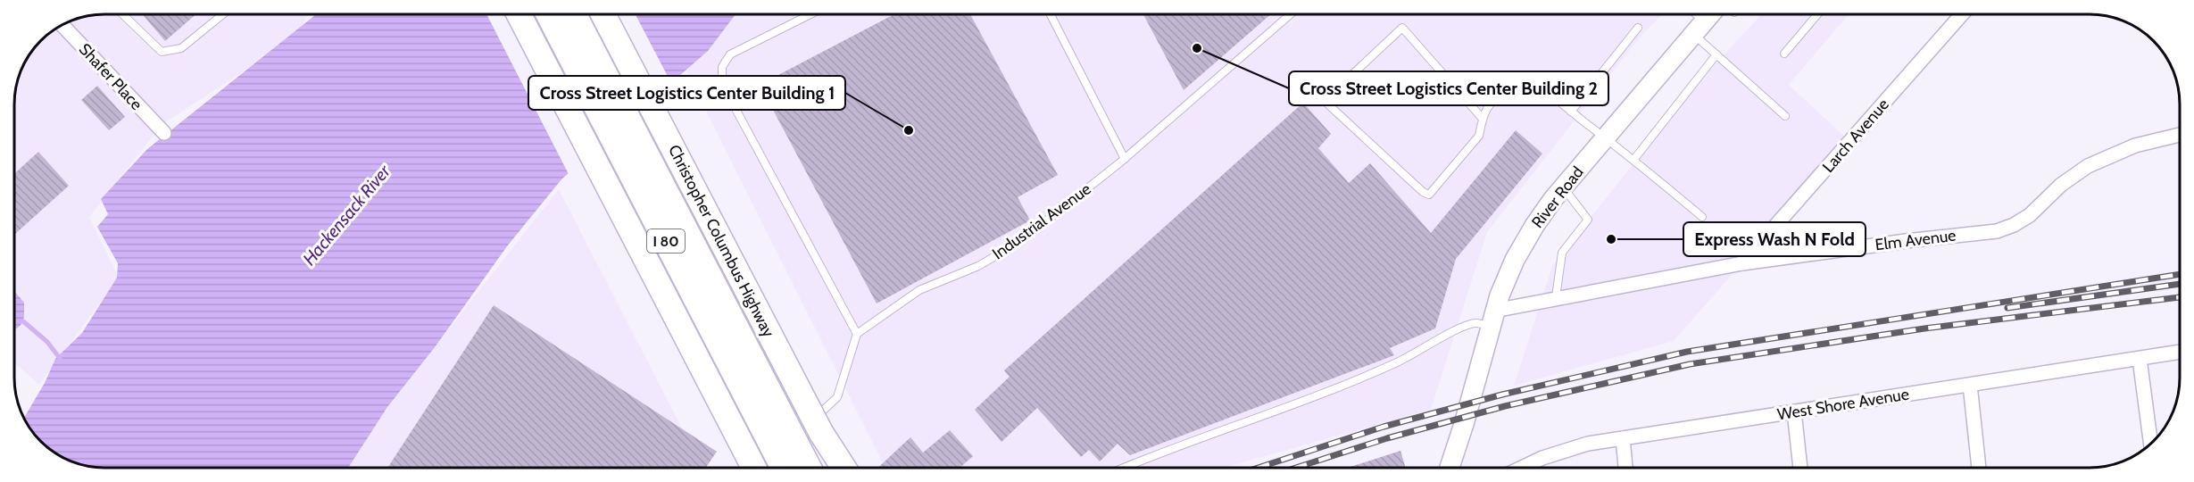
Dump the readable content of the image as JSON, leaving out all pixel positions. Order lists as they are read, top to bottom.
{
  "streets": {
    "highway": ["I 80", "Christopher Columbus Highway"],
    "main road": ["River Road"],
    "street": [
      "Shafer Place",
      "Larch Avenue",
      "Elm Avenue",
      "West Shore Avenue"
    ],
    "lane": ["Industrial Avenue"]
  },
  "crossings": [
    ["Larch Avenue", "Elm Avenue"],
    ["River Road", "Elm Avenue"]
  ],
  "water": ["Hackensack River"],
  "places": ["Cross Street Logistics Center Building 2", "Cross Street Logistics Center Building 1", "Express Wash N Fold"]
}
